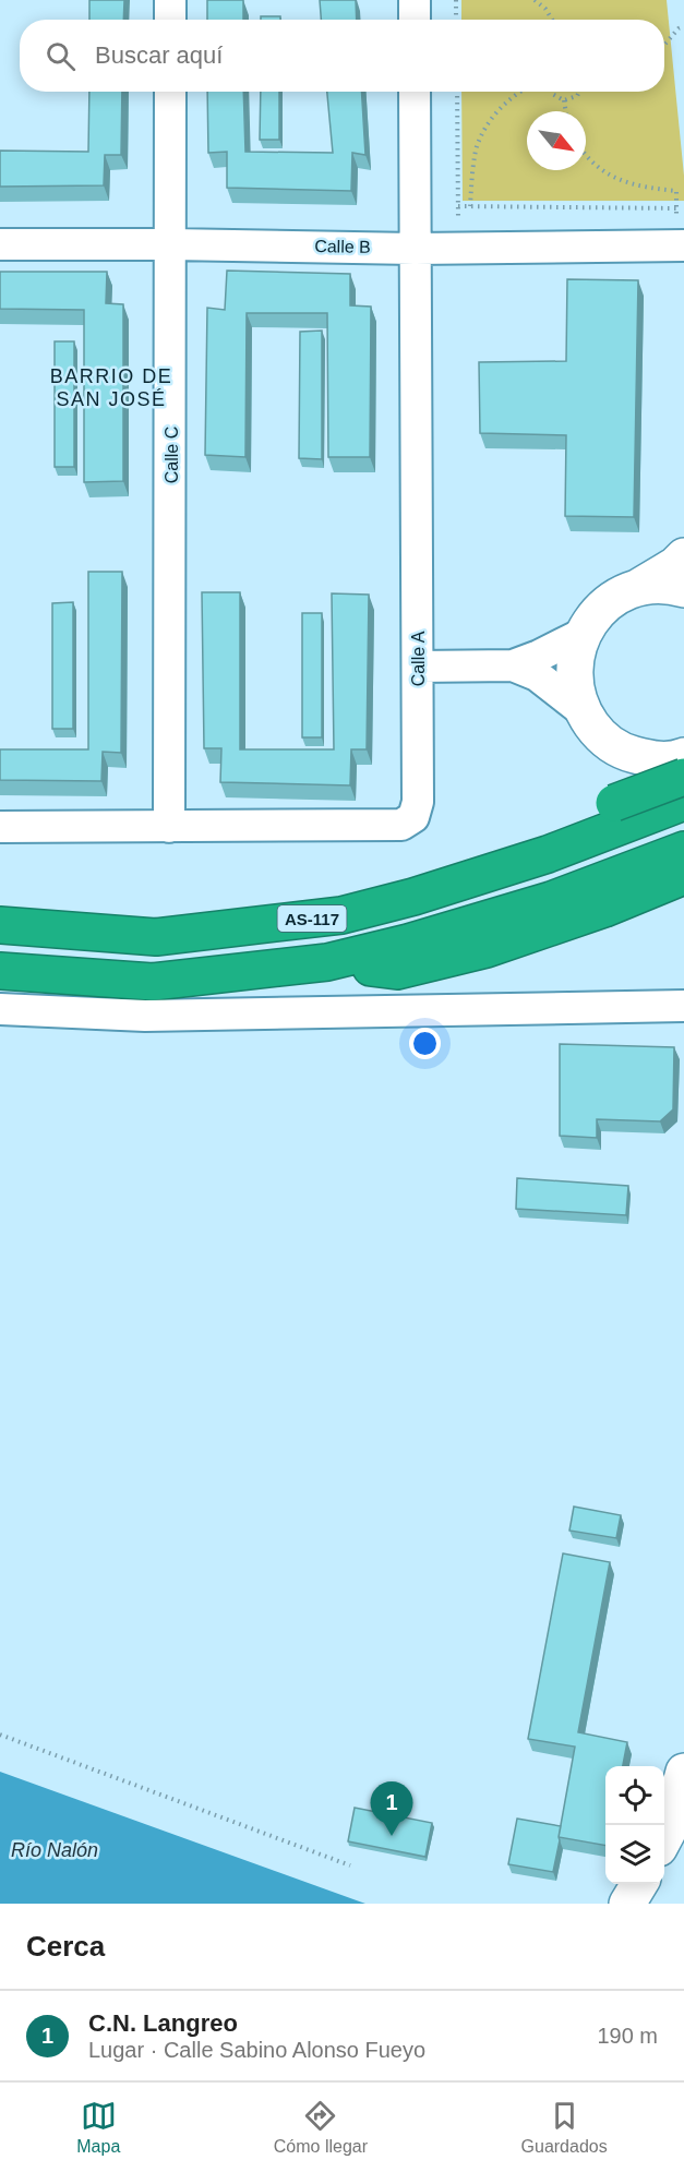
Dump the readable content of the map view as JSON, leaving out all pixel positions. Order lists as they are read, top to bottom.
{
  "streets": {
    "highway": ["AS-117"],
    "street": ["Calle B", "Calle C", "Calle A"]
  },
  "crossings": [
    ["Calle B", "Calle C"],
    ["Calle B", "Calle A"],
    ["Calle C", "Calle A"]
  ],
  "districts": ["BARRIO DE SAN JOSÉ"],
  "water": ["Río Nalón"],
  "north": "bottom right",
  "page": {
    "search": "Buscar aquí",
    "pins": "1",
    "heading": "Cerca",
    "list": [
      {
        "mark": "1",
        "name": "C.N. Langreo",
        "note": "Lugar · Calle Sabino Alonso Fueyo",
        "value": "190 m"
      }
    ],
    "nav": ["Mapa", "Cómo llegar", "Guardados"]
  }
}
